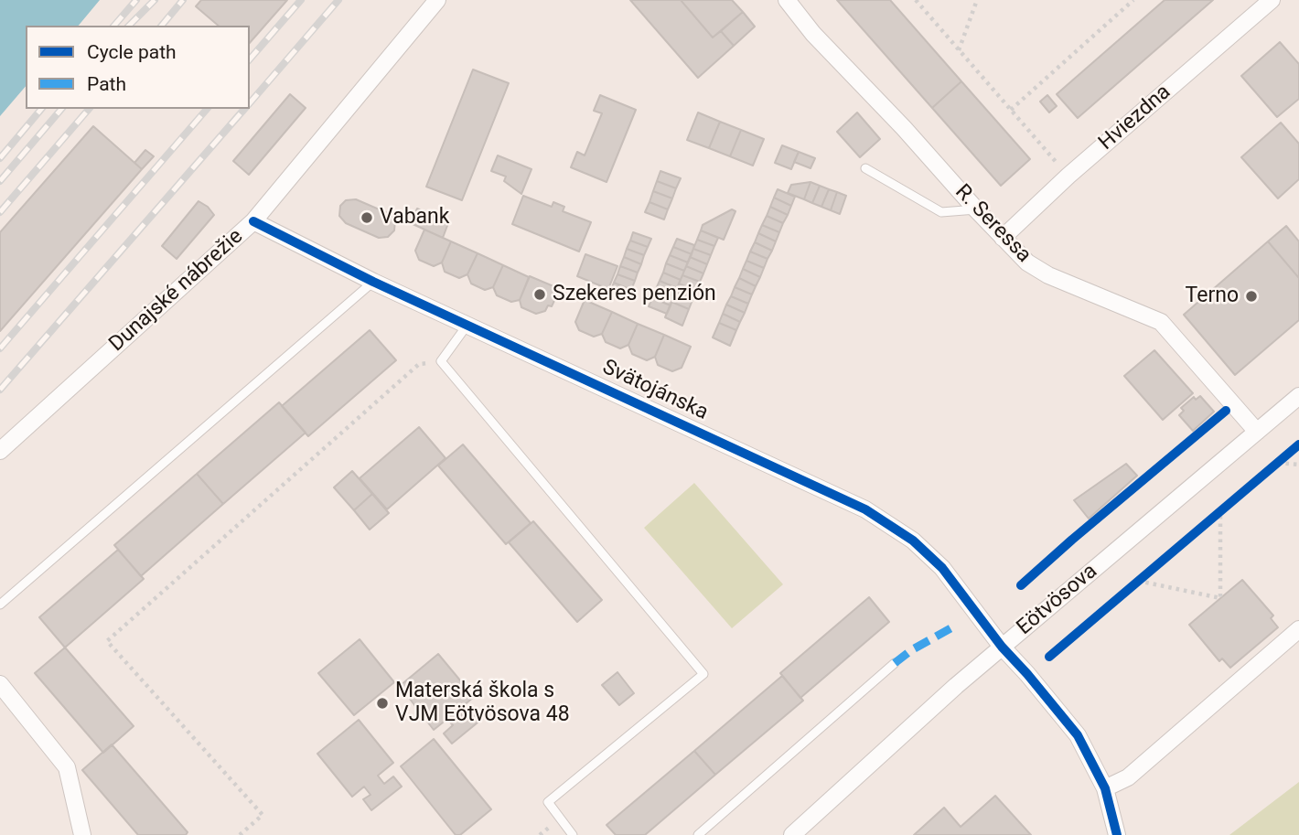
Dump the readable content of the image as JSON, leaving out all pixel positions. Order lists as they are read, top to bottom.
{
  "streets": {
    "street": [
      "Hviezdna",
      "R. Seressa",
      "Dunajské nábrežie",
      "Svätojánska",
      "Eötvösova"
    ]
  },
  "crossings": [
    ["Hviezdna", "R. Seressa"],
    ["R. Seressa", "Eötvösova"],
    ["Dunajské nábrežie", "Svätojánska"],
    ["Svätojánska", "Eötvösova"]
  ],
  "places": [
    "Vabank",
    "Szekeres penzión",
    "Terno",
    "Materská škola s VJM Eötvösova 48"
  ],
  "legend": ["Cycle path", "Path"]
}
